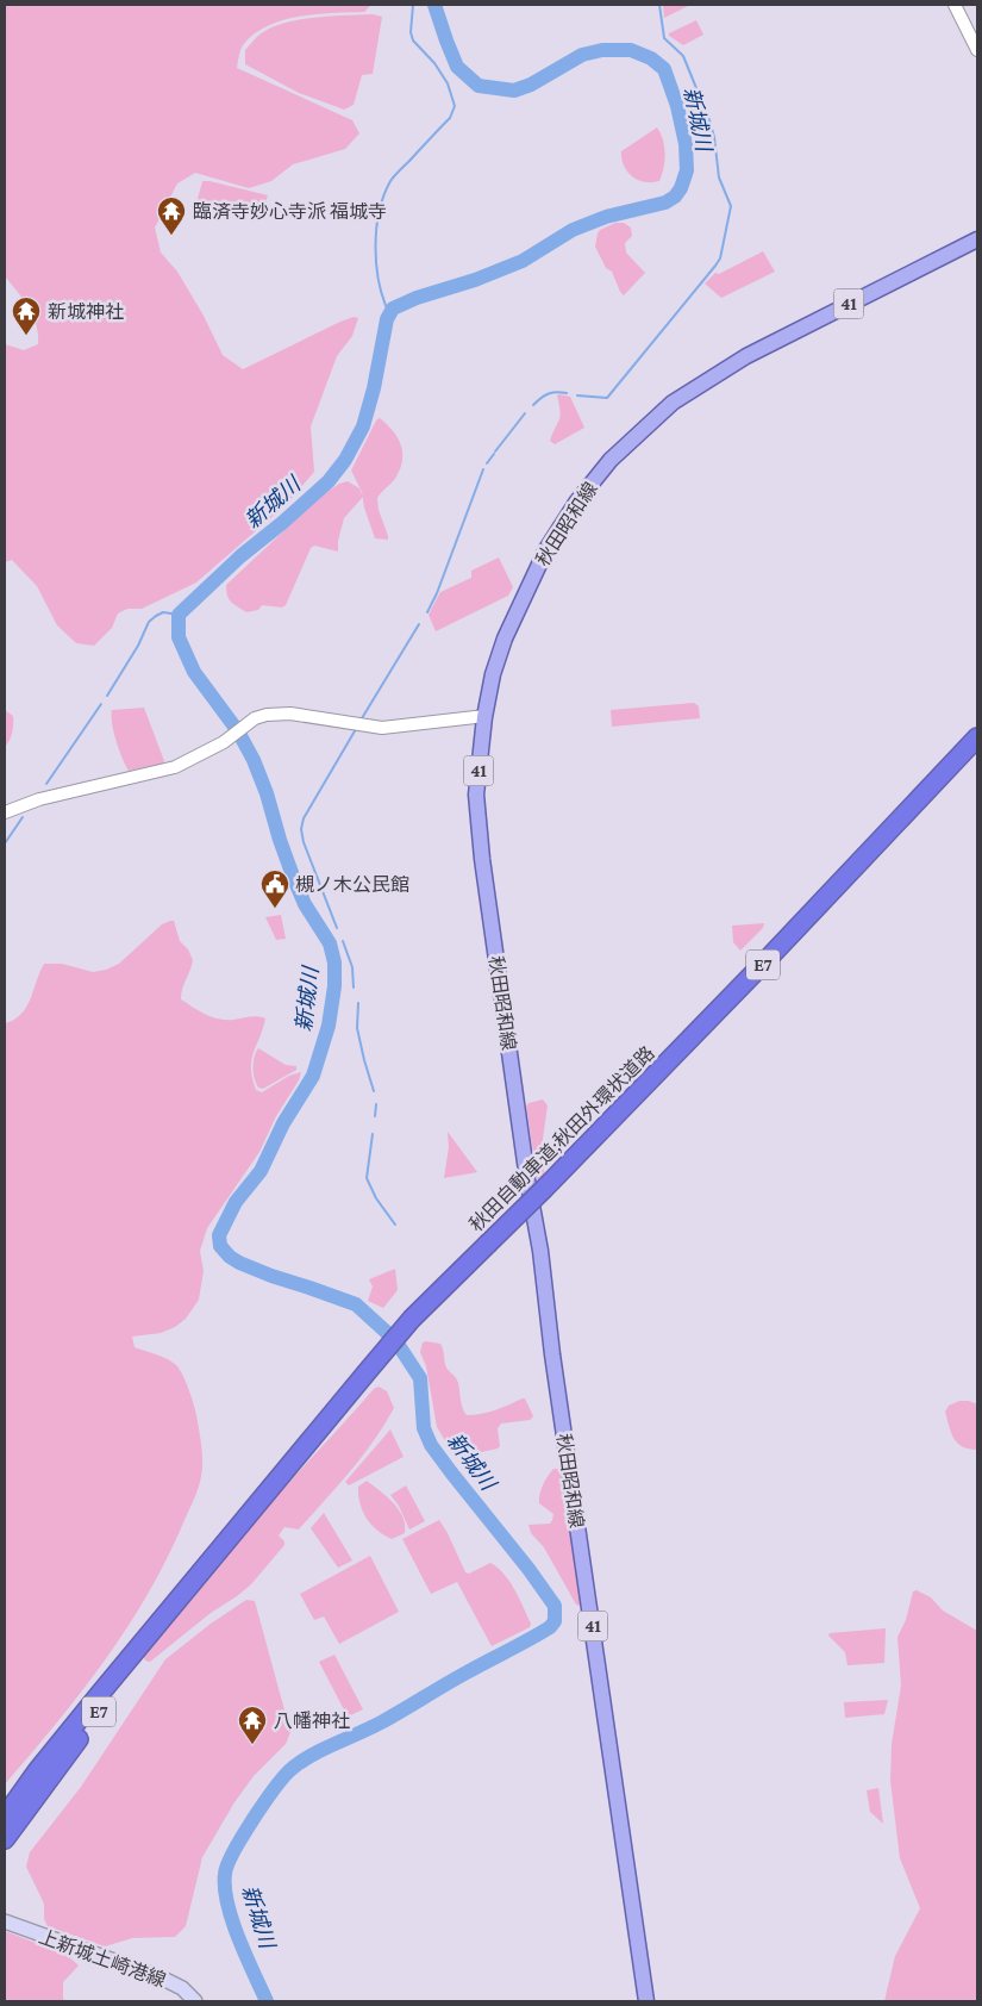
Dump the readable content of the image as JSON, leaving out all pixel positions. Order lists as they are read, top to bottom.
{
  "streets": {
    "highway": ["E7", "秋田自動車道;秋田外環状道路"],
    "main road": ["41", "秋田昭和線", "上新城土崎港線"]
  },
  "water": ["新城川"],
  "places": {
    "temple": ["臨済寺妙心寺派 福城寺", "新城神社", "八幡神社"],
    "public building": ["槻ノ木公民館"]
  }
}
